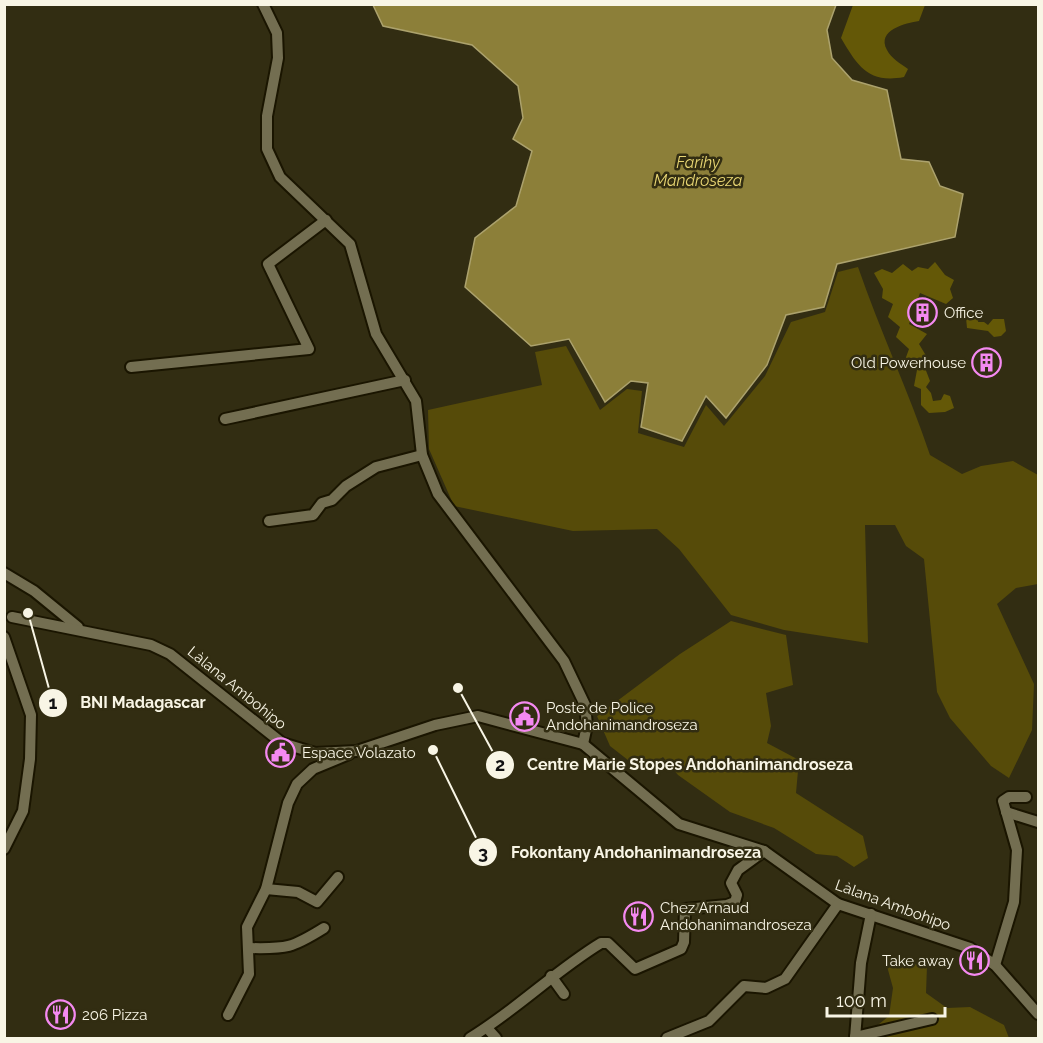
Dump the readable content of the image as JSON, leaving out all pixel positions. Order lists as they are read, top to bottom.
{
  "streets": {
    "street": ["Làlana Ambohipo"]
  },
  "water": ["Farihy Mandroseza"],
  "places": {
    "building": ["Office", "Old Powerhouse"],
    "other": ["BNI Madagascar", "Centre Marie Stopes Andohanimandroseza", "Fokontany Andohanimandroseza"],
    "public building": ["Poste de Police Andohanimandroseza", "Espace Volazato"],
    "restaurant": ["Chez Arnaud Andohanimandroseza", "Take away", "206 Pizza"]
  },
  "scale_bar": "100 m"
}
